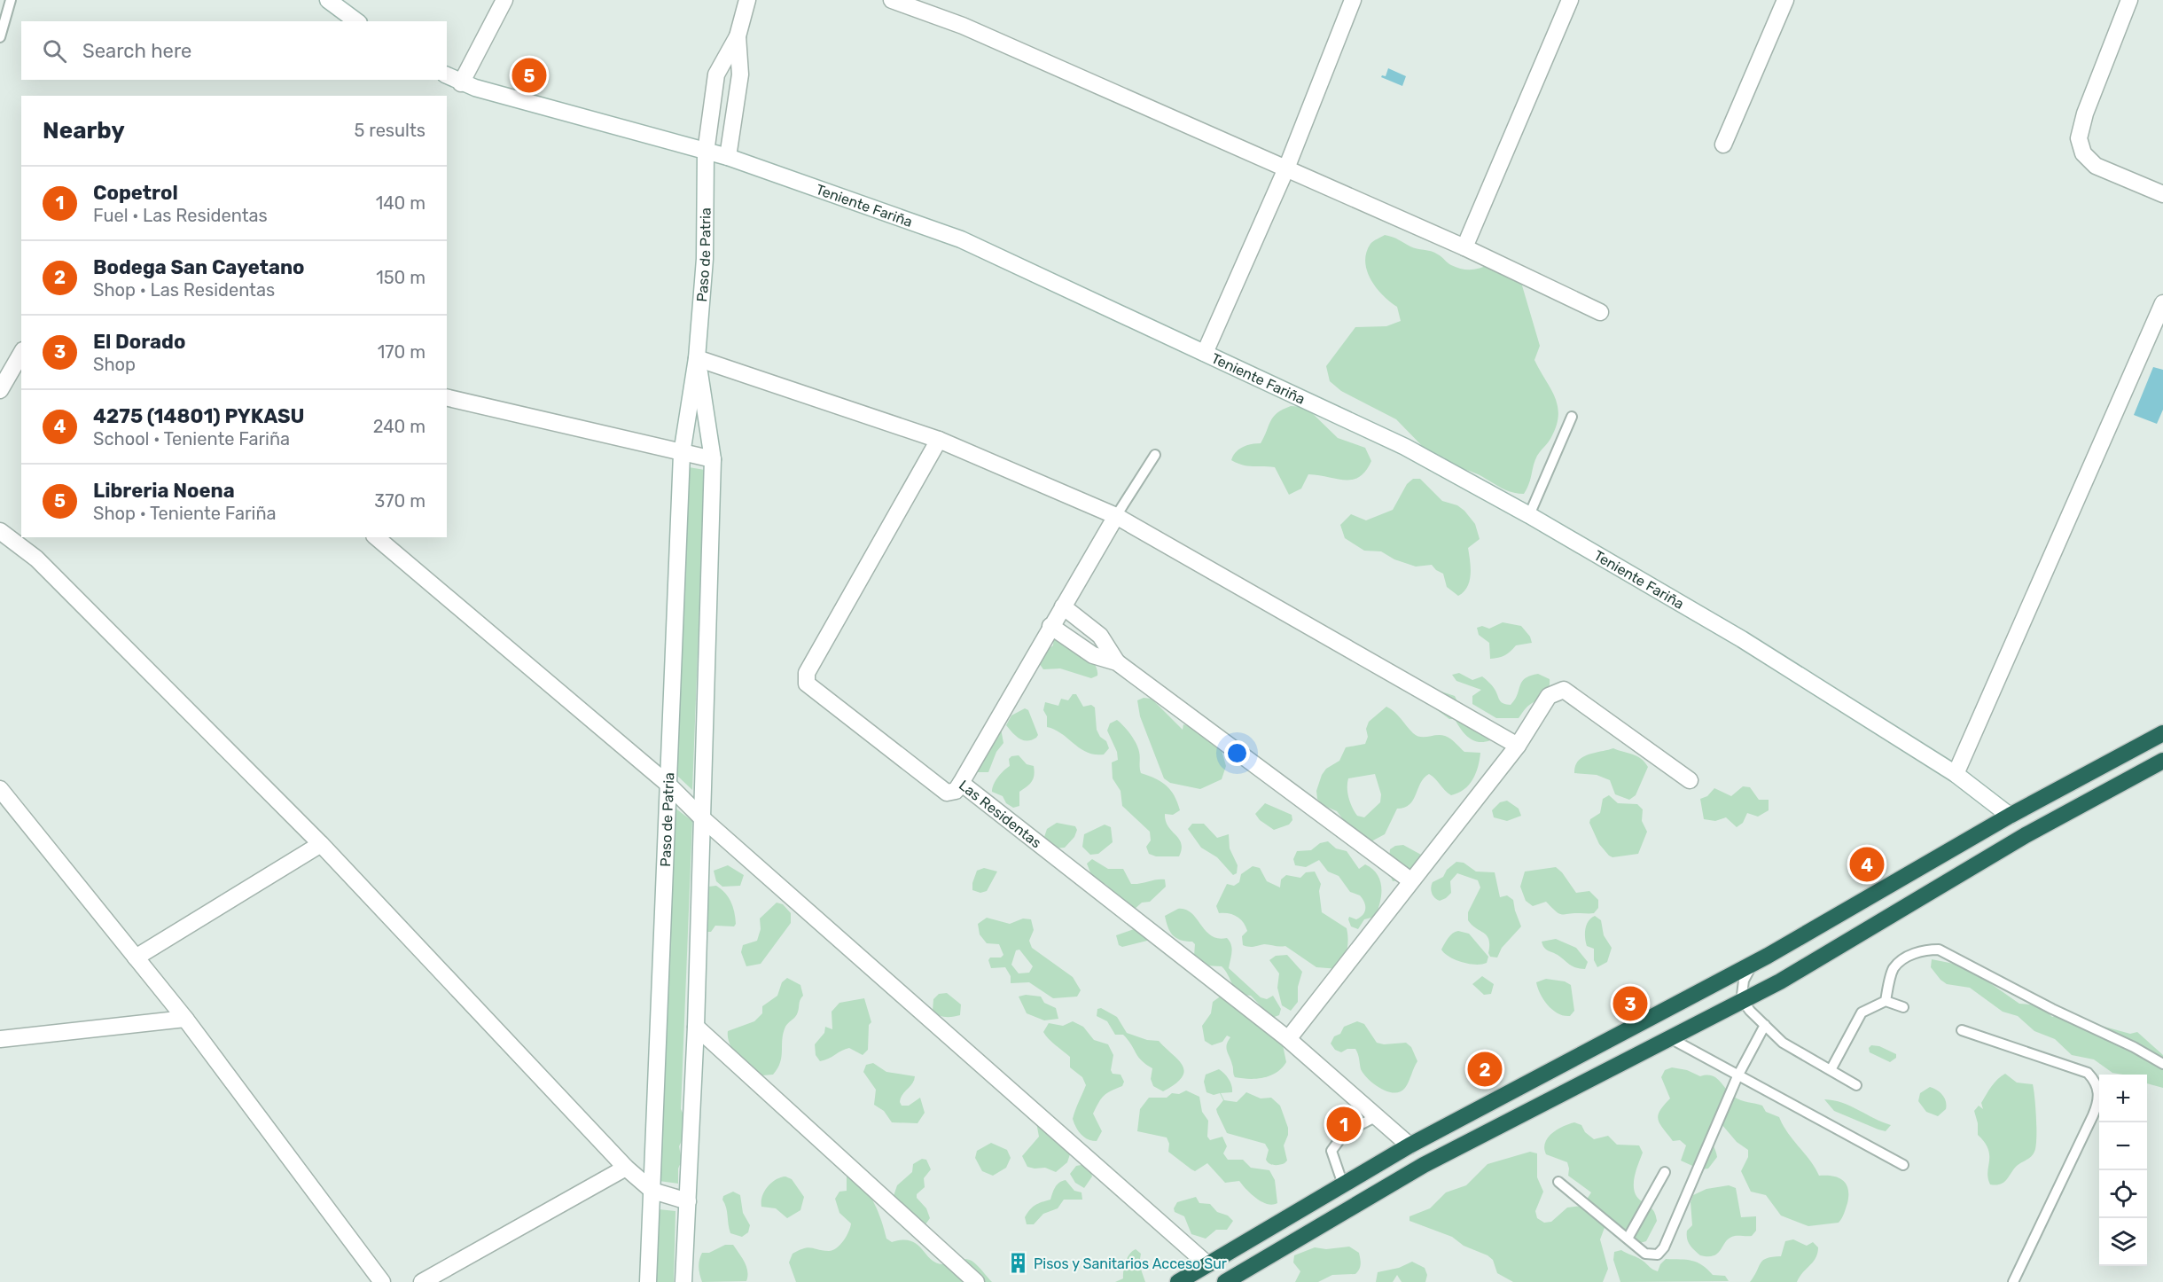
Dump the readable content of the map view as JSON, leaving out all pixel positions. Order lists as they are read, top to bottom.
{
  "streets": {
    "street": ["Teniente Fariña", "Paso de Patria", "Las Residentas"]
  },
  "crossings": [
    ["Teniente Fariña", "Paso de Patria"]
  ],
  "places": {
    "building": ["Pisos y Sanitarios Acceso Sur"]
  },
  "page": {
    "search": "Search here",
    "pins": [
      "5",
      "4",
      "3",
      "2",
      "1"
    ],
    "heading": ["Nearby", "5 results"],
    "list": [
      {
        "mark": "1",
        "name": "Copetrol",
        "note": "Fuel · Las Residentas",
        "value": "140 m"
      },
      {
        "mark": "2",
        "name": "Bodega San Cayetano",
        "note": "Shop · Las Residentas",
        "value": "150 m"
      },
      {
        "mark": "3",
        "name": "El Dorado",
        "note": "Shop",
        "value": "170 m"
      },
      {
        "mark": "4",
        "name": "4275 (14801) PYKASU",
        "note": "School · Teniente Fariña",
        "value": "240 m"
      },
      {
        "mark": "5",
        "name": "Libreria Noena",
        "note": "Shop · Teniente Fariña",
        "value": "370 m"
      }
    ],
    "map_buttons": ["+", "−"]
  }
}
